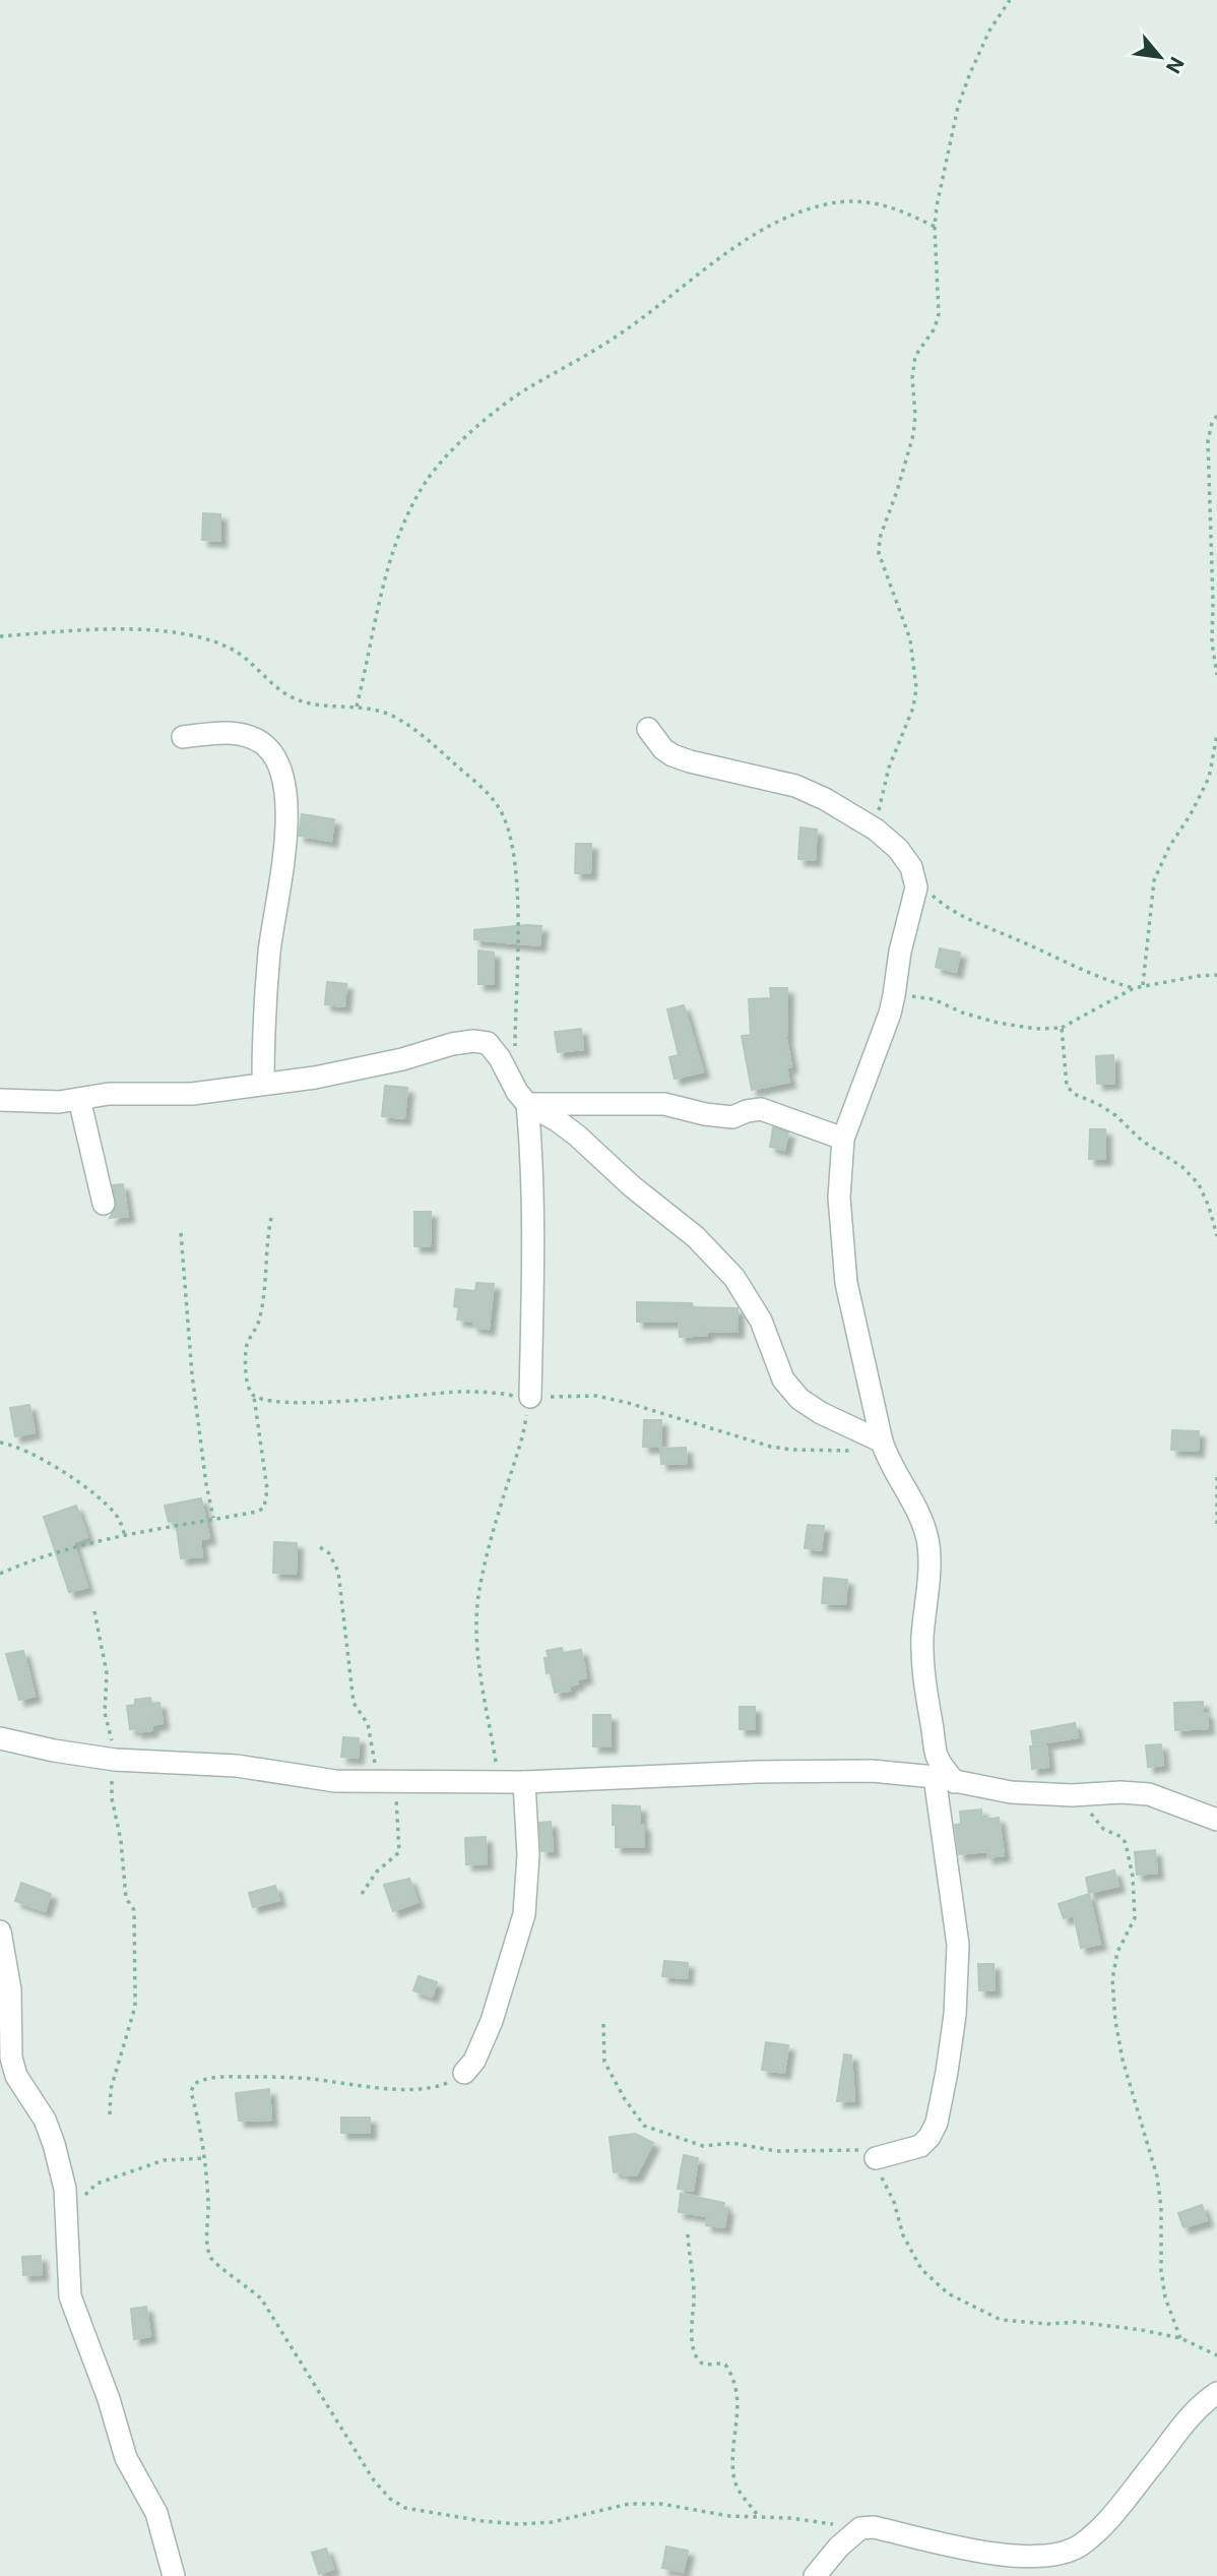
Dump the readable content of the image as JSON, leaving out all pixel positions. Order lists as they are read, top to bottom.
{
  "north": "bottom right"
}
